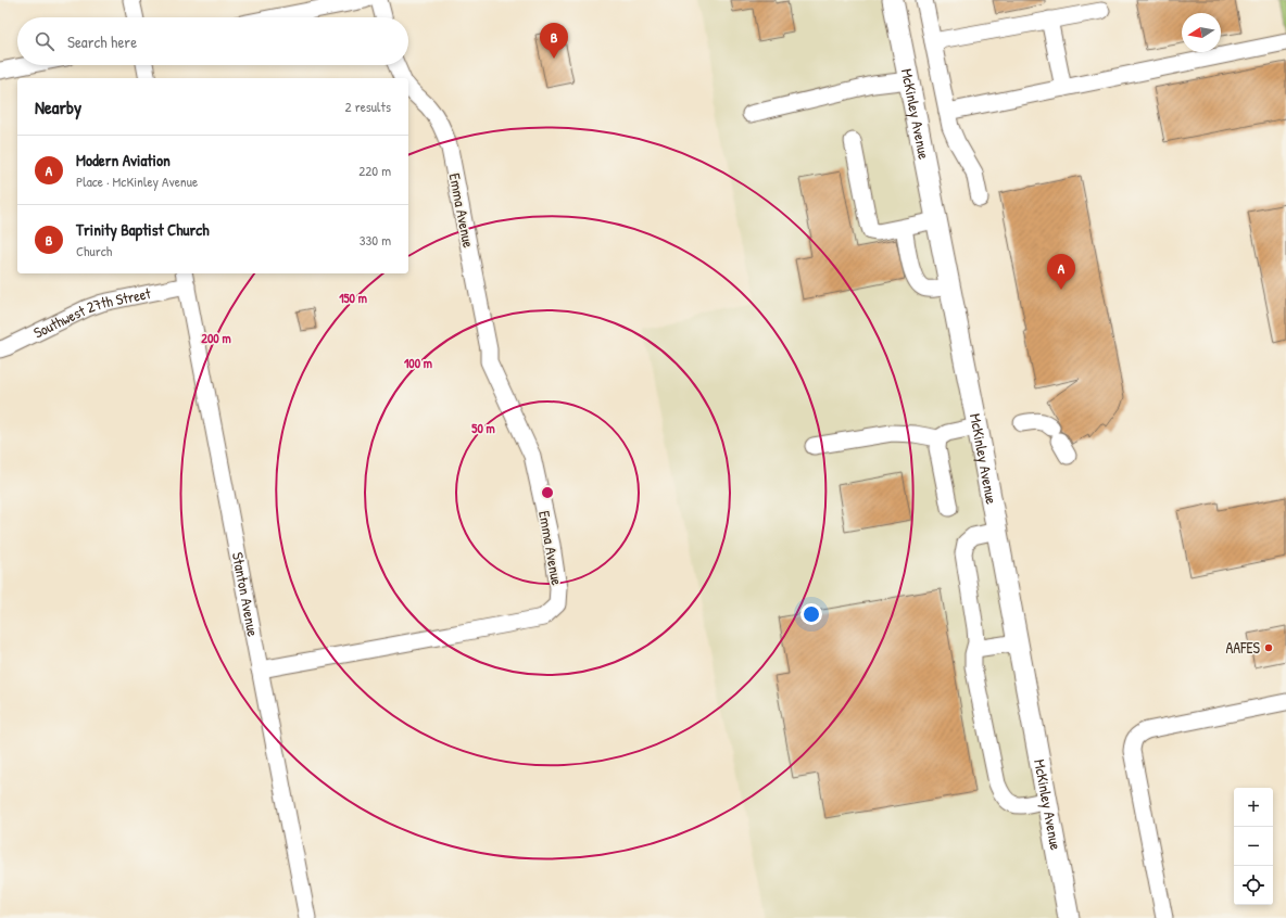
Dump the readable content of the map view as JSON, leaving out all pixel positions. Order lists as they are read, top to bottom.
{
  "streets": {
    "main road": ["McKinley Avenue"],
    "street": ["Emma Avenue", "Southwest 27th Street", "Stanton Avenue"]
  },
  "crossings": [
    ["Emma Avenue", "Stanton Avenue"],
    ["Southwest 27th Street", "Stanton Avenue"]
  ],
  "places": ["AAFES"],
  "north": "left",
  "page": {
    "search": "Search here",
    "pins": ["B", "A"],
    "heading": ["Nearby", "2 results"],
    "list": [
      {
        "mark": "A",
        "name": "Modern Aviation",
        "note": "Place · McKinley Avenue",
        "value": "220 m"
      },
      {
        "mark": "B",
        "name": "Trinity Baptist Church",
        "note": "Church",
        "value": "330 m"
      }
    ],
    "map_buttons": ["+", "−"]
  },
  "rings": [
    "150 m",
    "200 m",
    "100 m",
    "50 m"
  ]
}
